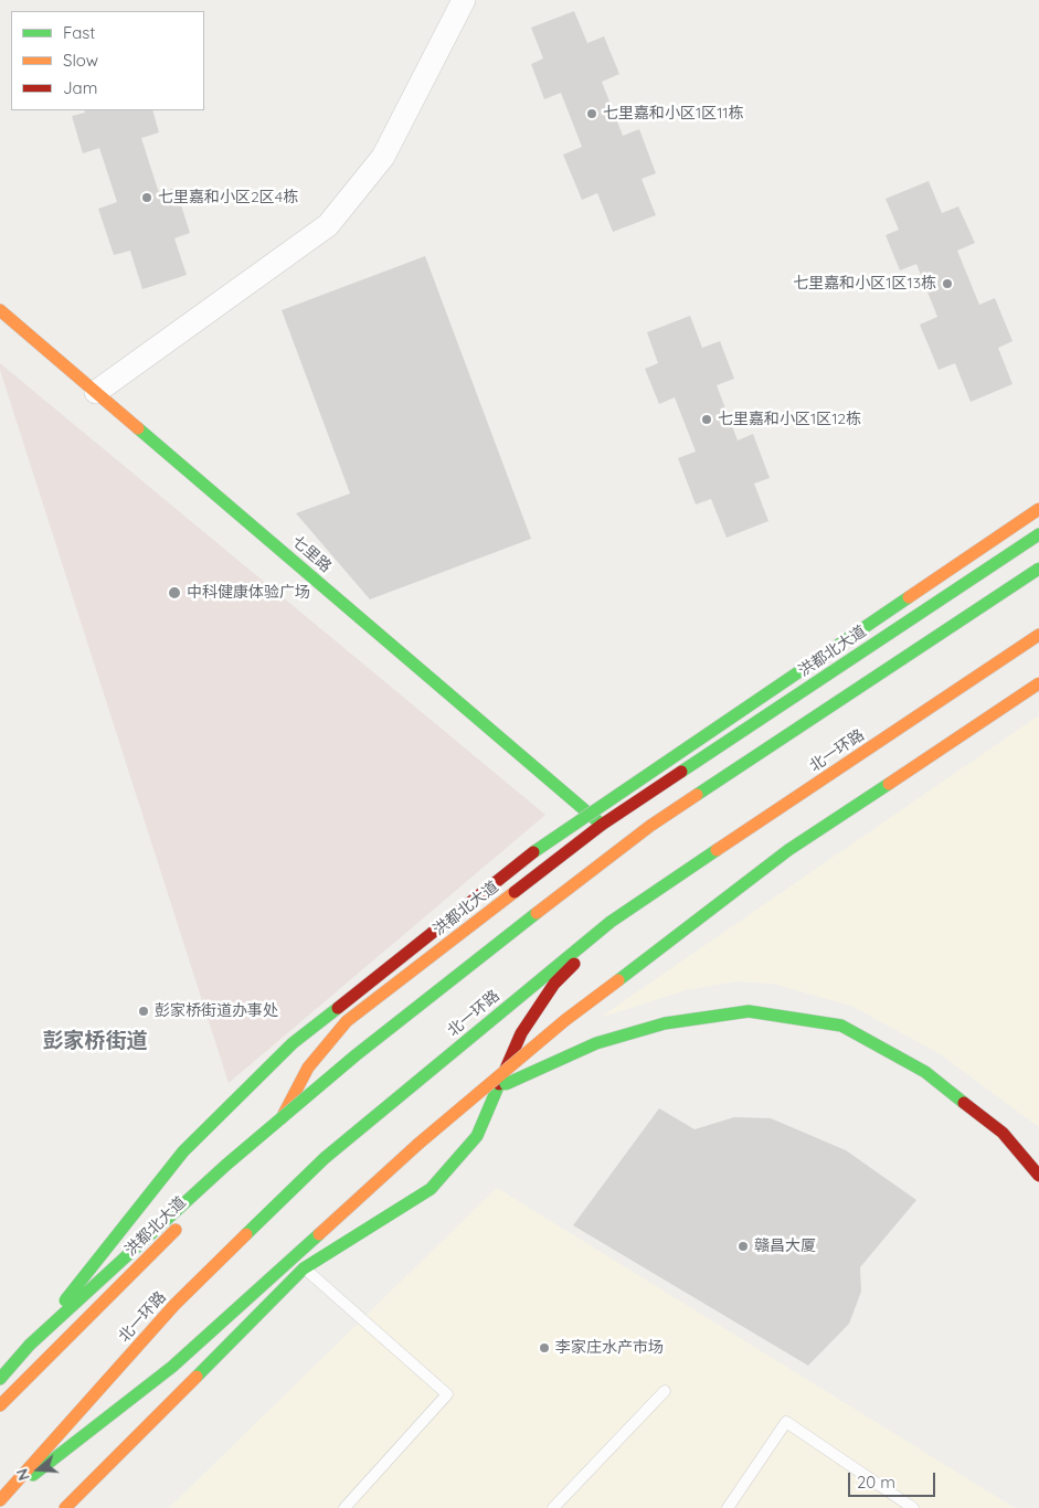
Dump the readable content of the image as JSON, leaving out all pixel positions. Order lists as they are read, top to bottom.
{
  "streets": {
    "main road": ["七里路", "洪都北大道", "北一环路"]
  },
  "crossings": [
    ["七里路", "洪都北大道"]
  ],
  "districts": ["彭家桥街道"],
  "places": [
    "七里嘉和小区1区11栋",
    "七里嘉和小区2区4栋",
    "七里嘉和小区1区13栋",
    "七里嘉和小区1区12栋",
    "中科健康体验广场",
    "彭家桥街道办事处",
    "赣昌大厦",
    "李家庄水产市场"
  ],
  "legend": ["Fast", "Slow", "Jam"],
  "scale_bar": "20 m",
  "north": "left"
}
